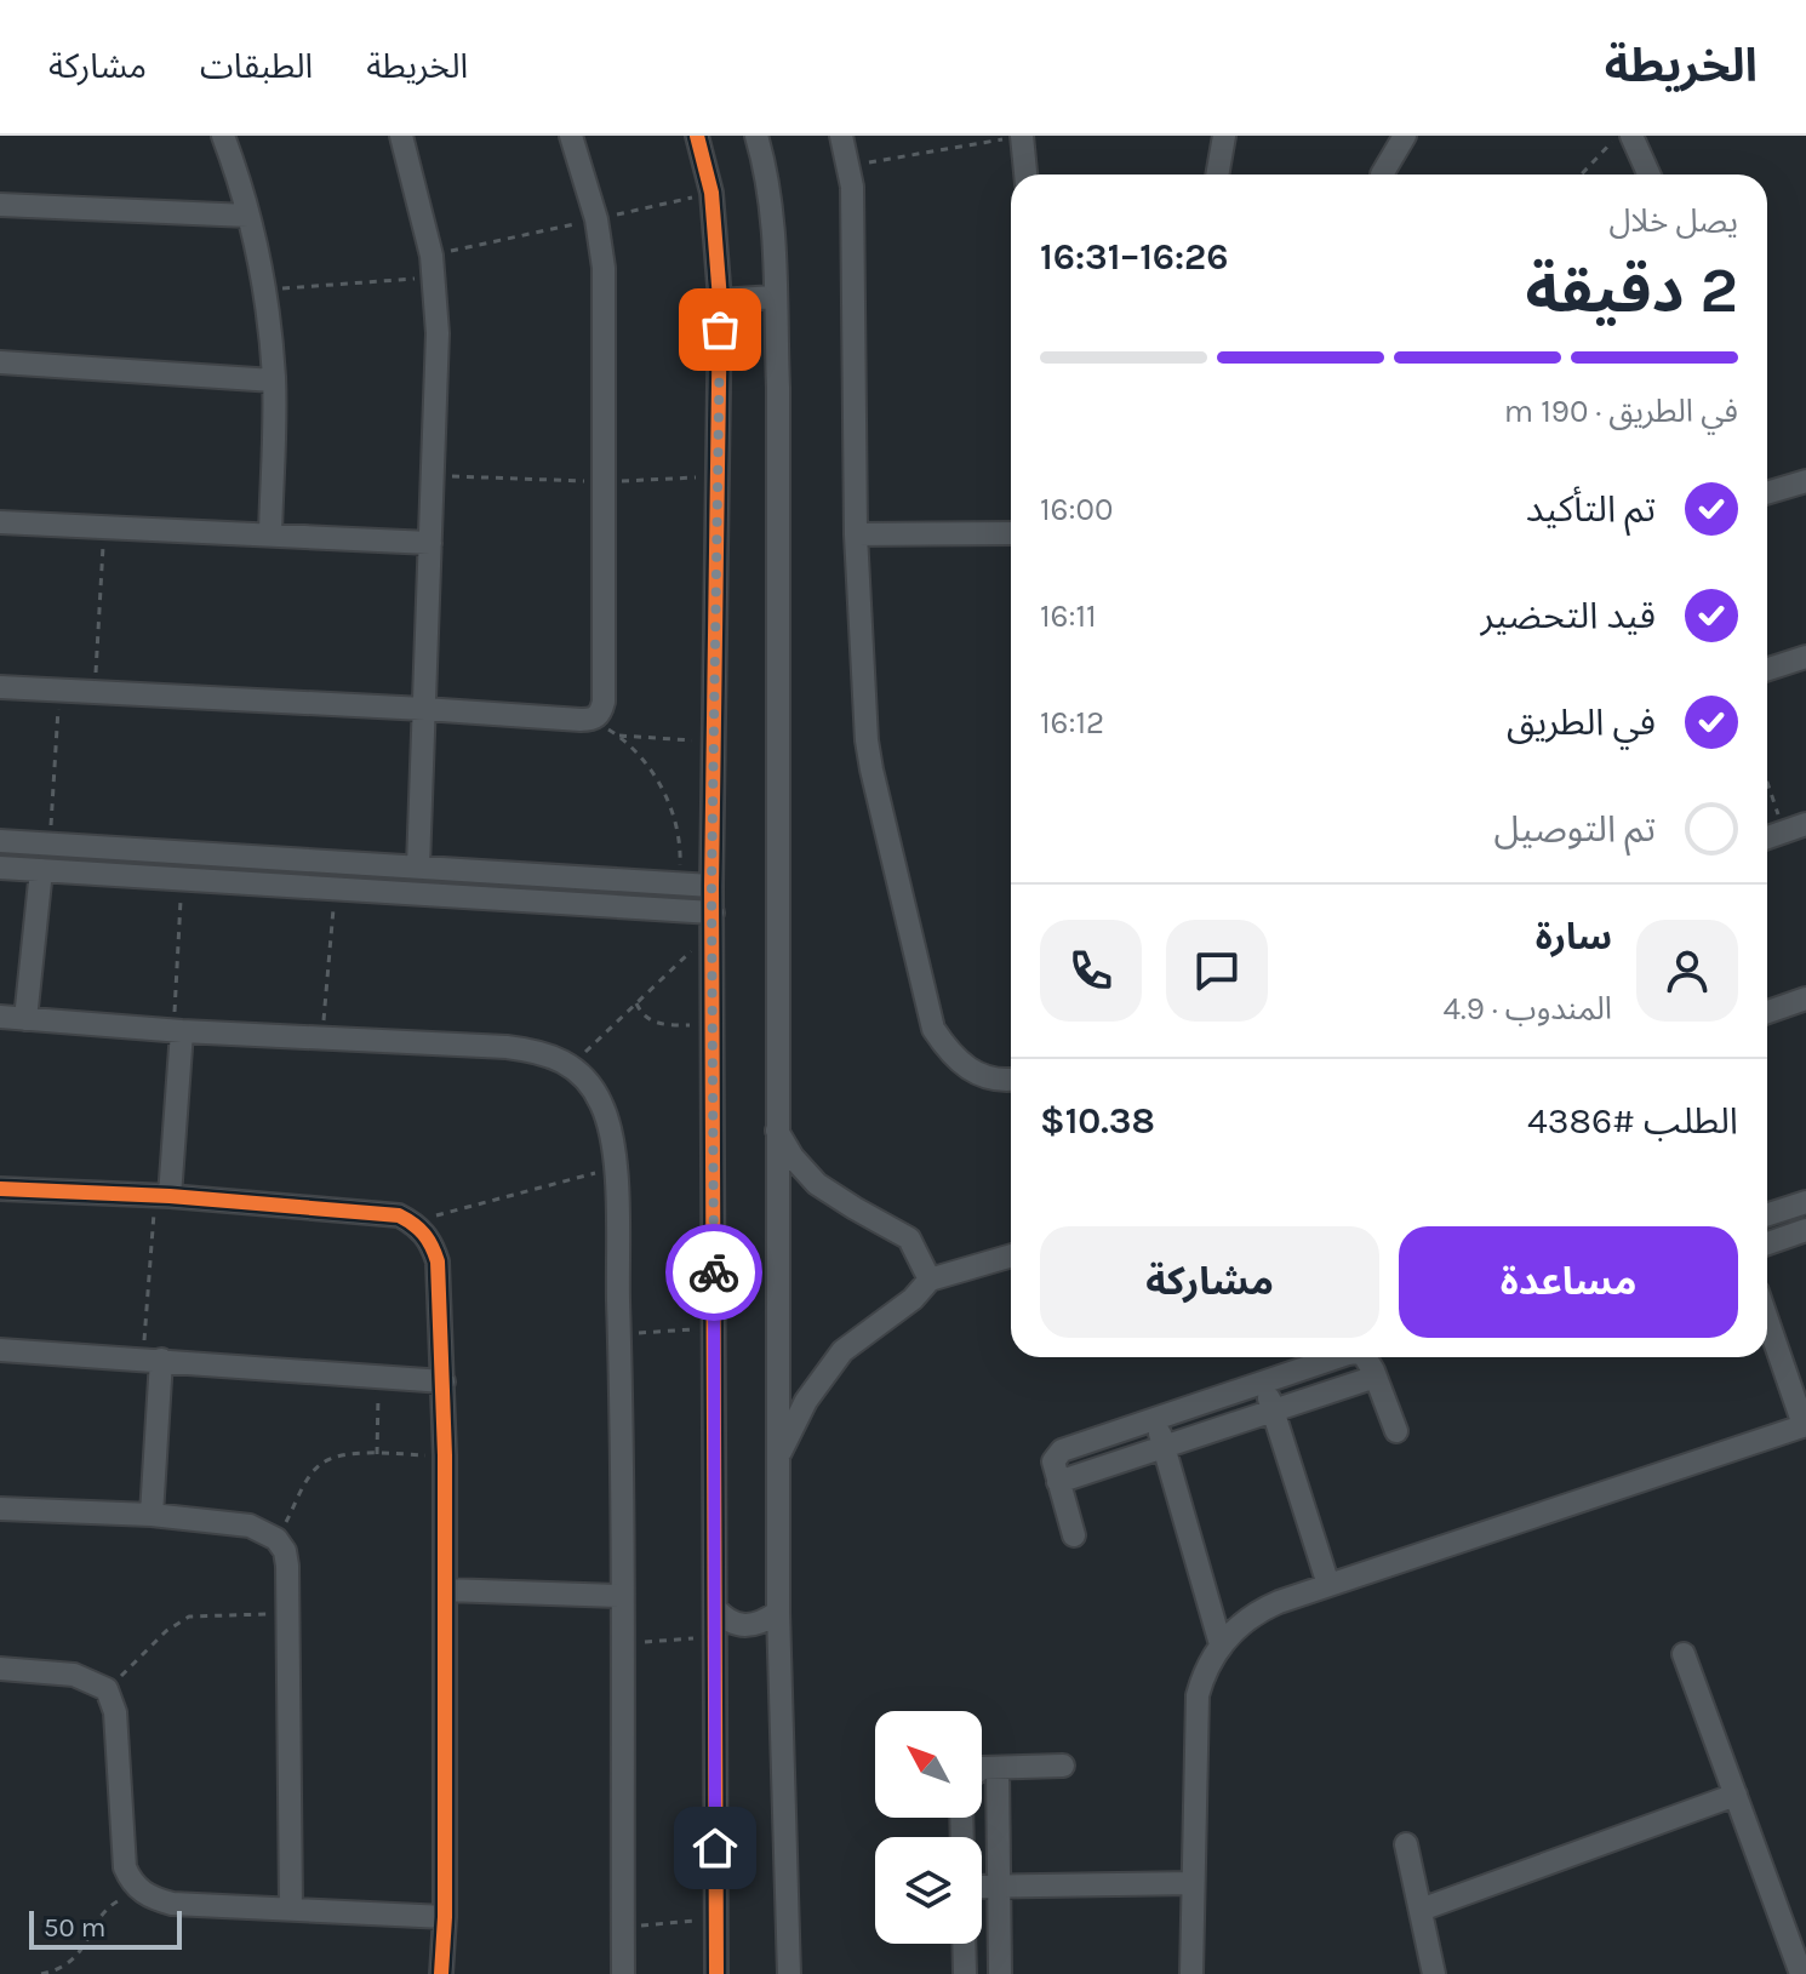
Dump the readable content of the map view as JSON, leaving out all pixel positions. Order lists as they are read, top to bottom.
{
  "scale_bar": "50 m",
  "north": "top left",
  "page": {
    "header": "الخريطة",
    "nav": ["الخريطة", "الطبقات", "مشاركة"],
    "heading": ["2 دقيقة", "يصل خلال", "16:26–16:31"],
    "panel": [
      "سارة",
      "المندوب · 4.9",
      "الطلب #4386",
      "$10.38"
    ],
    "bar": "في الطريق · 190 m",
    "list": [
      ["تم التأكيد", "16:00"],
      ["قيد التحضير", "16:11"],
      ["في الطريق", "16:12"],
      "تم التوصيل"
    ],
    "buttons": ["مساعدة", "مشاركة"],
    "scale": "50 m"
  }
}
